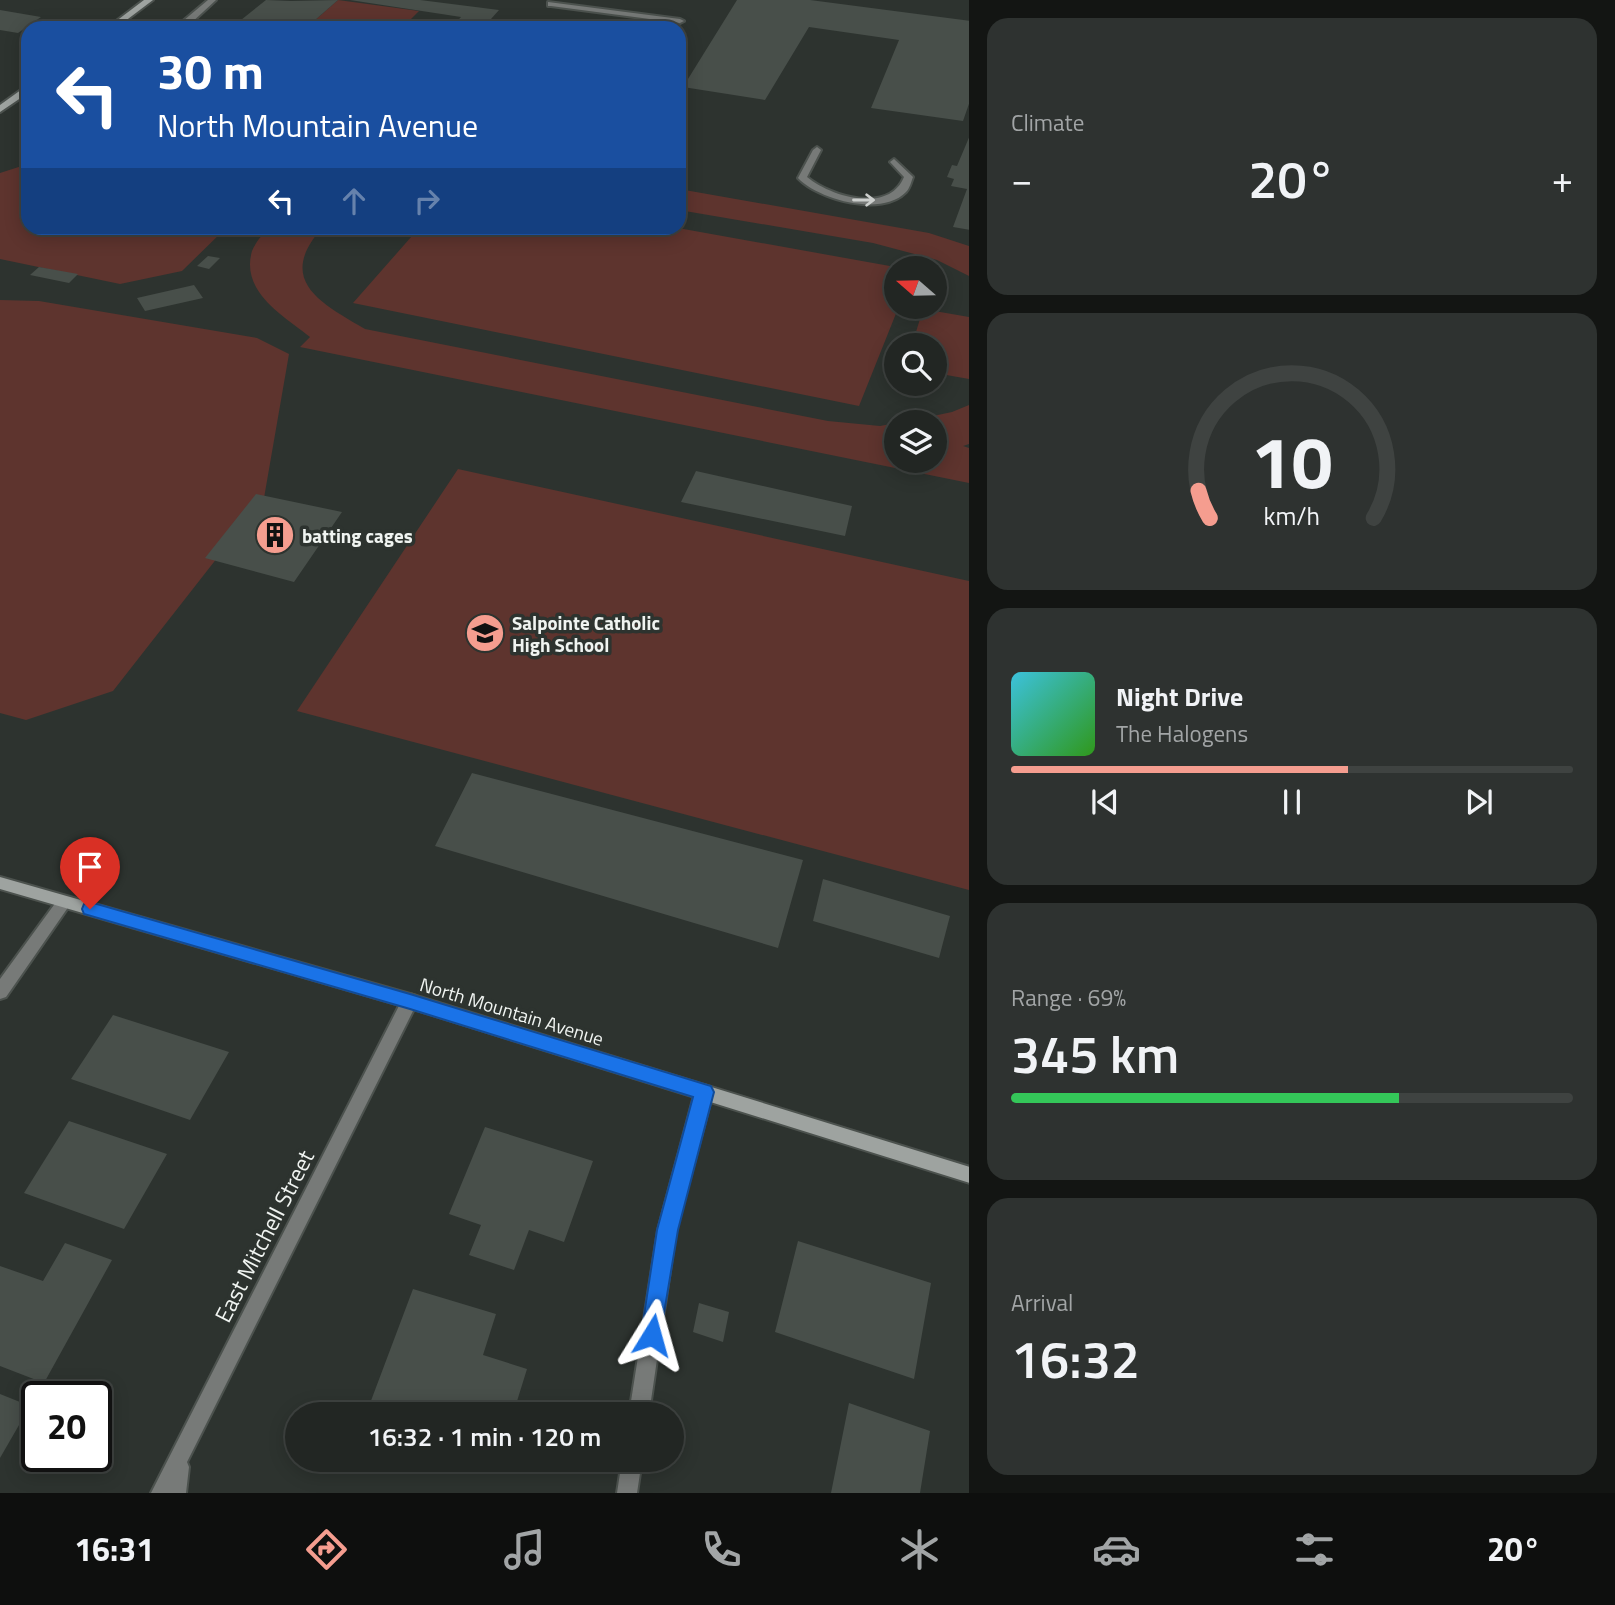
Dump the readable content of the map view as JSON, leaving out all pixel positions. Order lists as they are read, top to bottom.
{
  "streets": {
    "street": ["North Mountain Avenue", "East Mitchell Street"]
  },
  "crossings": [
    ["North Mountain Avenue", "East Mitchell Street"]
  ],
  "places": {
    "building": ["batting cages"],
    "school or university": ["Salpointe Catholic High School"]
  },
  "north": "left",
  "page": {
    "tile": [
      "Climate",
      ["Range · 69%", "345 km"],
      ["Arrival", "16:32"]
    ],
    "turn": ["30 m", "North Mountain Avenue"],
    "heat": ["−", "20°", "+"],
    "song": ["Night Drive", "The Halogens"],
    "limit": "20",
    "trip": "16:32 · 1 min · 120 m",
    "tabs": ["16:31", "20°"],
    "gauge": ["10", "km/h"]
  }
}
